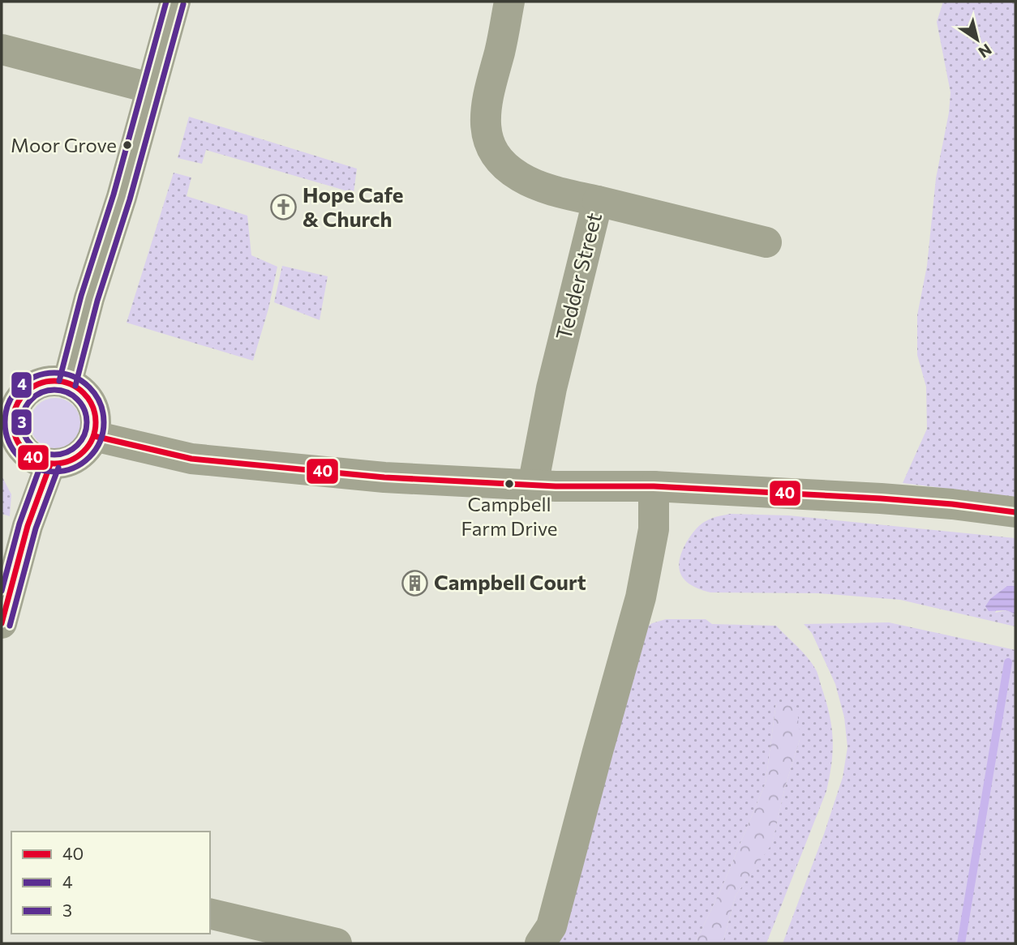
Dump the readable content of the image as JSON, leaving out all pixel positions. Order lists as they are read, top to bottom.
{
  "streets": {
    "street": ["Tedder Street"]
  },
  "places": {
    "other": ["Moor Grove", "Campbell Farm Drive"],
    "church": ["Hope Cafe & Church"],
    "building": ["Campbell Court"]
  },
  "lines": ["transit line 3", "transit line 4", "transit line 40"],
  "legend": ["40", "4", "3"],
  "north": "bottom right"
}
